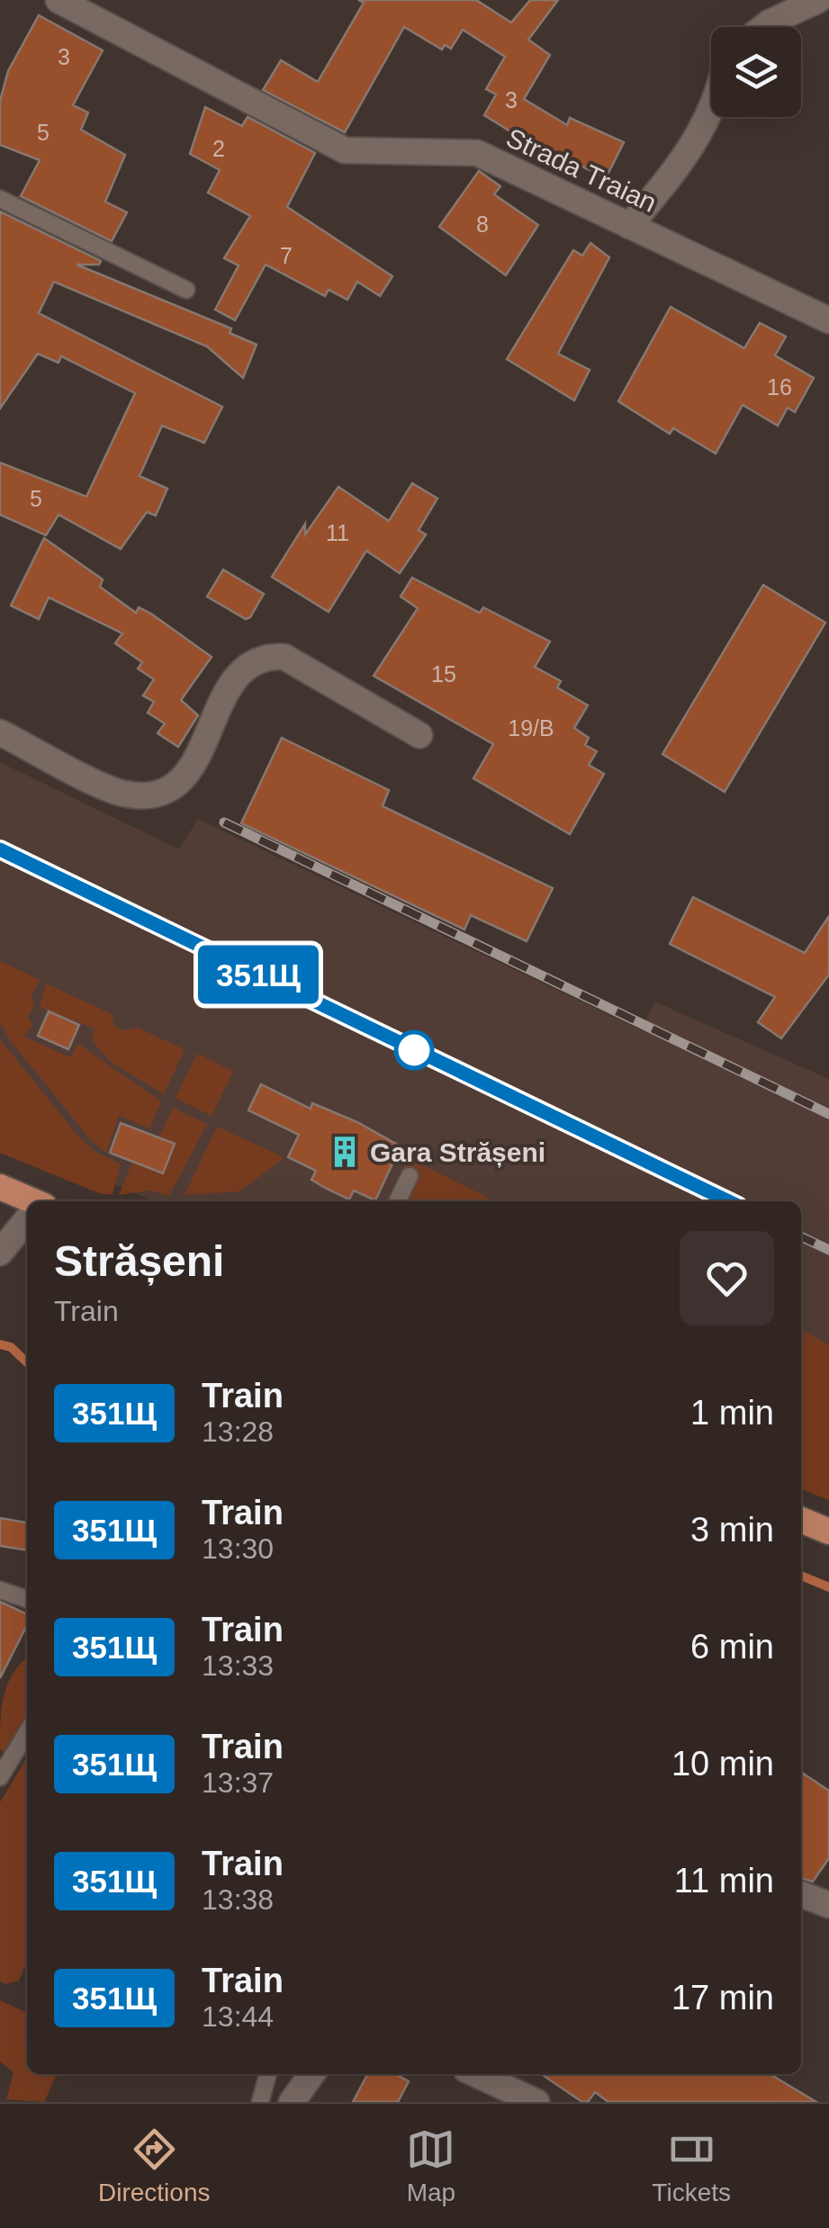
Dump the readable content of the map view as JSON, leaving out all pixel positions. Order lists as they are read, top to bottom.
{
  "streets": {
    "street": ["Strada Traian"]
  },
  "places": {
    "building": ["Gara Strășeni"]
  },
  "house_numbers": [
    "3",
    "3",
    "5",
    "2",
    "8",
    "7",
    "16",
    "5",
    "11",
    "15",
    "19/B"
  ],
  "page": {
    "on_map": "351Щ",
    "heading": ["Strășeni", "Train"],
    "list": [
      {
        "mark": "351Щ",
        "name": "Train",
        "note": "13:28",
        "value": "1 min"
      },
      {
        "mark": "351Щ",
        "name": "Train",
        "note": "13:30",
        "value": "3 min"
      },
      {
        "mark": "351Щ",
        "name": "Train",
        "note": "13:33",
        "value": "6 min"
      },
      {
        "mark": "351Щ",
        "name": "Train",
        "note": "13:37",
        "value": "10 min"
      },
      {
        "mark": "351Щ",
        "name": "Train",
        "note": "13:38",
        "value": "11 min"
      },
      {
        "mark": "351Щ",
        "name": "Train",
        "note": "13:44",
        "value": "17 min"
      }
    ],
    "tabs": ["Directions", "Map", "Tickets"]
  }
}
